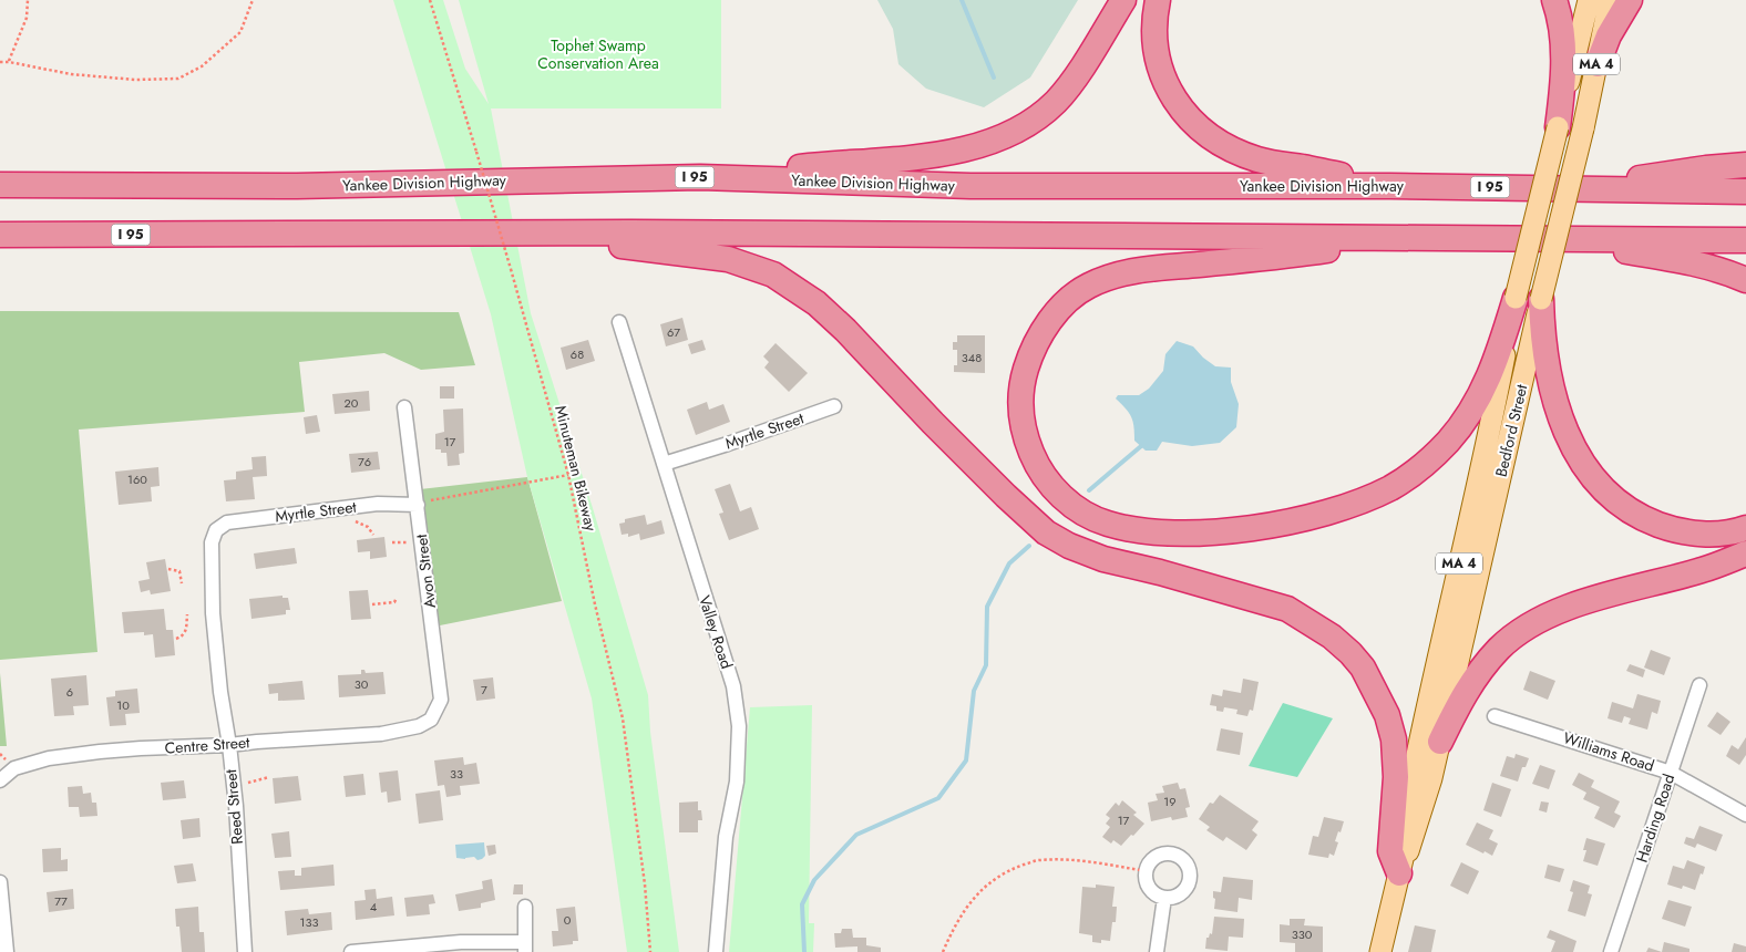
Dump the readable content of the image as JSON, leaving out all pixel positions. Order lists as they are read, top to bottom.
{
  "streets": {
    "highway": ["I 95", "Yankee Division Highway"],
    "main road": ["MA 4", "Bedford Street"],
    "street": [
      "Myrtle Street",
      "Avon Street",
      "Valley Road",
      "Centre Street",
      "Williams Road",
      "Reed Street",
      "Harding Road"
    ],
    "path": ["Minuteman Bikeway"]
  },
  "crossings": [
    ["Myrtle Street", "Avon Street"],
    ["Myrtle Street", "Valley Road"],
    ["Myrtle Street", "Reed Street"],
    ["Avon Street", "Centre Street"],
    ["Centre Street", "Reed Street"],
    ["Williams Road", "Harding Road"]
  ],
  "parks": ["Tophet Swamp Conservation Area"],
  "house_numbers": [
    "67",
    "68",
    "348",
    "20",
    "17",
    "76",
    "160",
    "30",
    "7",
    "6",
    "10",
    "33",
    "19",
    "17",
    "77",
    "4",
    "0",
    "133",
    "330"
  ]
}
